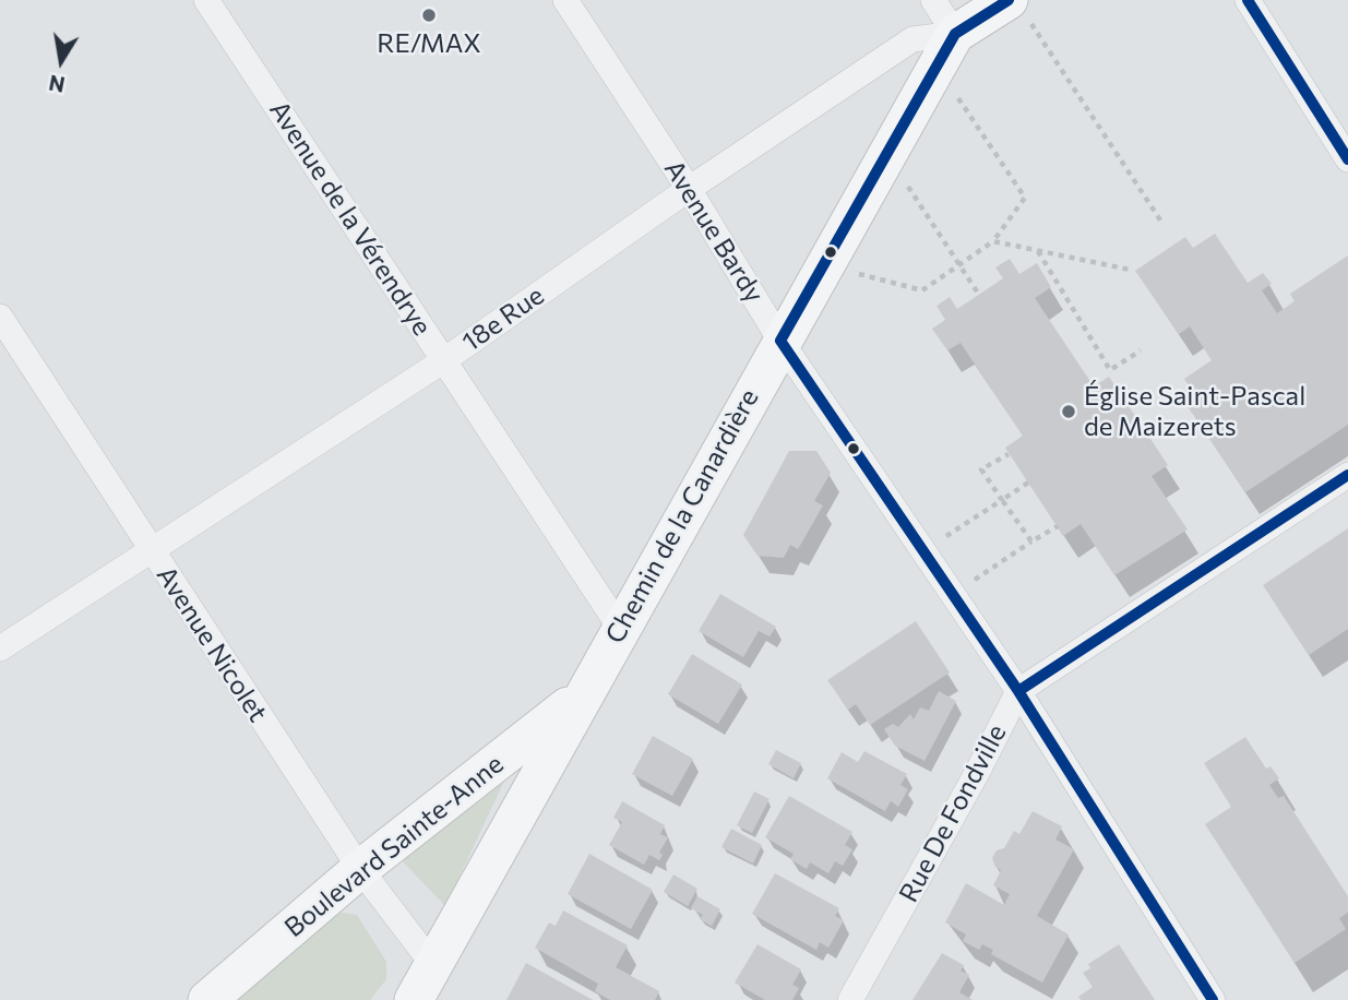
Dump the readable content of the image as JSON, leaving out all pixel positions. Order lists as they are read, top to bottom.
{
  "streets": {
    "main road": ["18e Rue", "Chemin de la Canardière", "Boulevard Sainte-Anne"],
    "street": [
      "Avenue de la Vérendrye",
      "Avenue Bardy",
      "Avenue Nicolet",
      "Rue De Fondville"
    ]
  },
  "crossings": [
    ["Avenue de la Vérendrye", "18e Rue"],
    ["Avenue de la Vérendrye", "Chemin de la Canardière"],
    ["Avenue Bardy", "18e Rue"],
    ["Avenue Bardy", "Chemin de la Canardière"],
    ["Avenue Bardy", "Rue De Fondville"],
    ["18e Rue", "Chemin de la Canardière"],
    ["18e Rue", "Avenue Nicolet"],
    ["Chemin de la Canardière", "Avenue Nicolet"],
    ["Chemin de la Canardière", "Boulevard Sainte-Anne"],
    ["Avenue Nicolet", "Boulevard Sainte-Anne"]
  ],
  "places": ["RE/MAX", "Église Saint-Pascal de Maizerets"],
  "north": "bottom"
}
